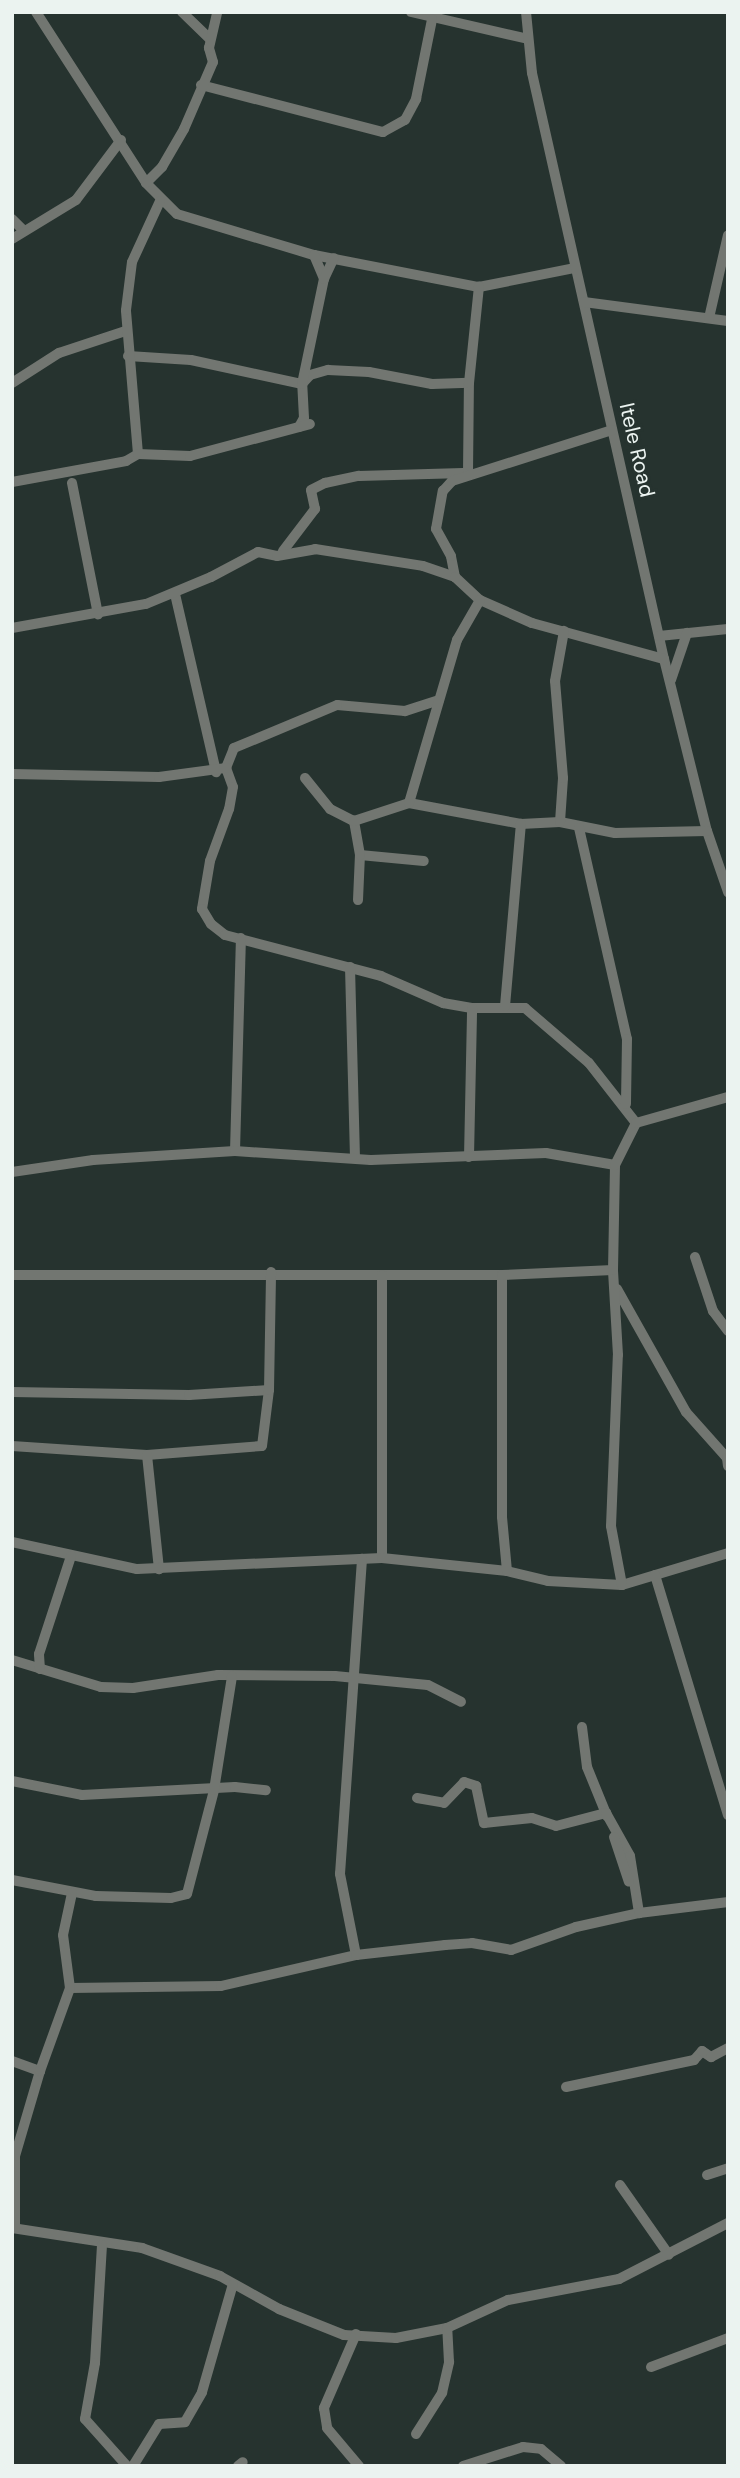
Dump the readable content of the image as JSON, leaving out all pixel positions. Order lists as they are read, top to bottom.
{
  "streets": {
    "street": ["Itele Road"]
  }
}
